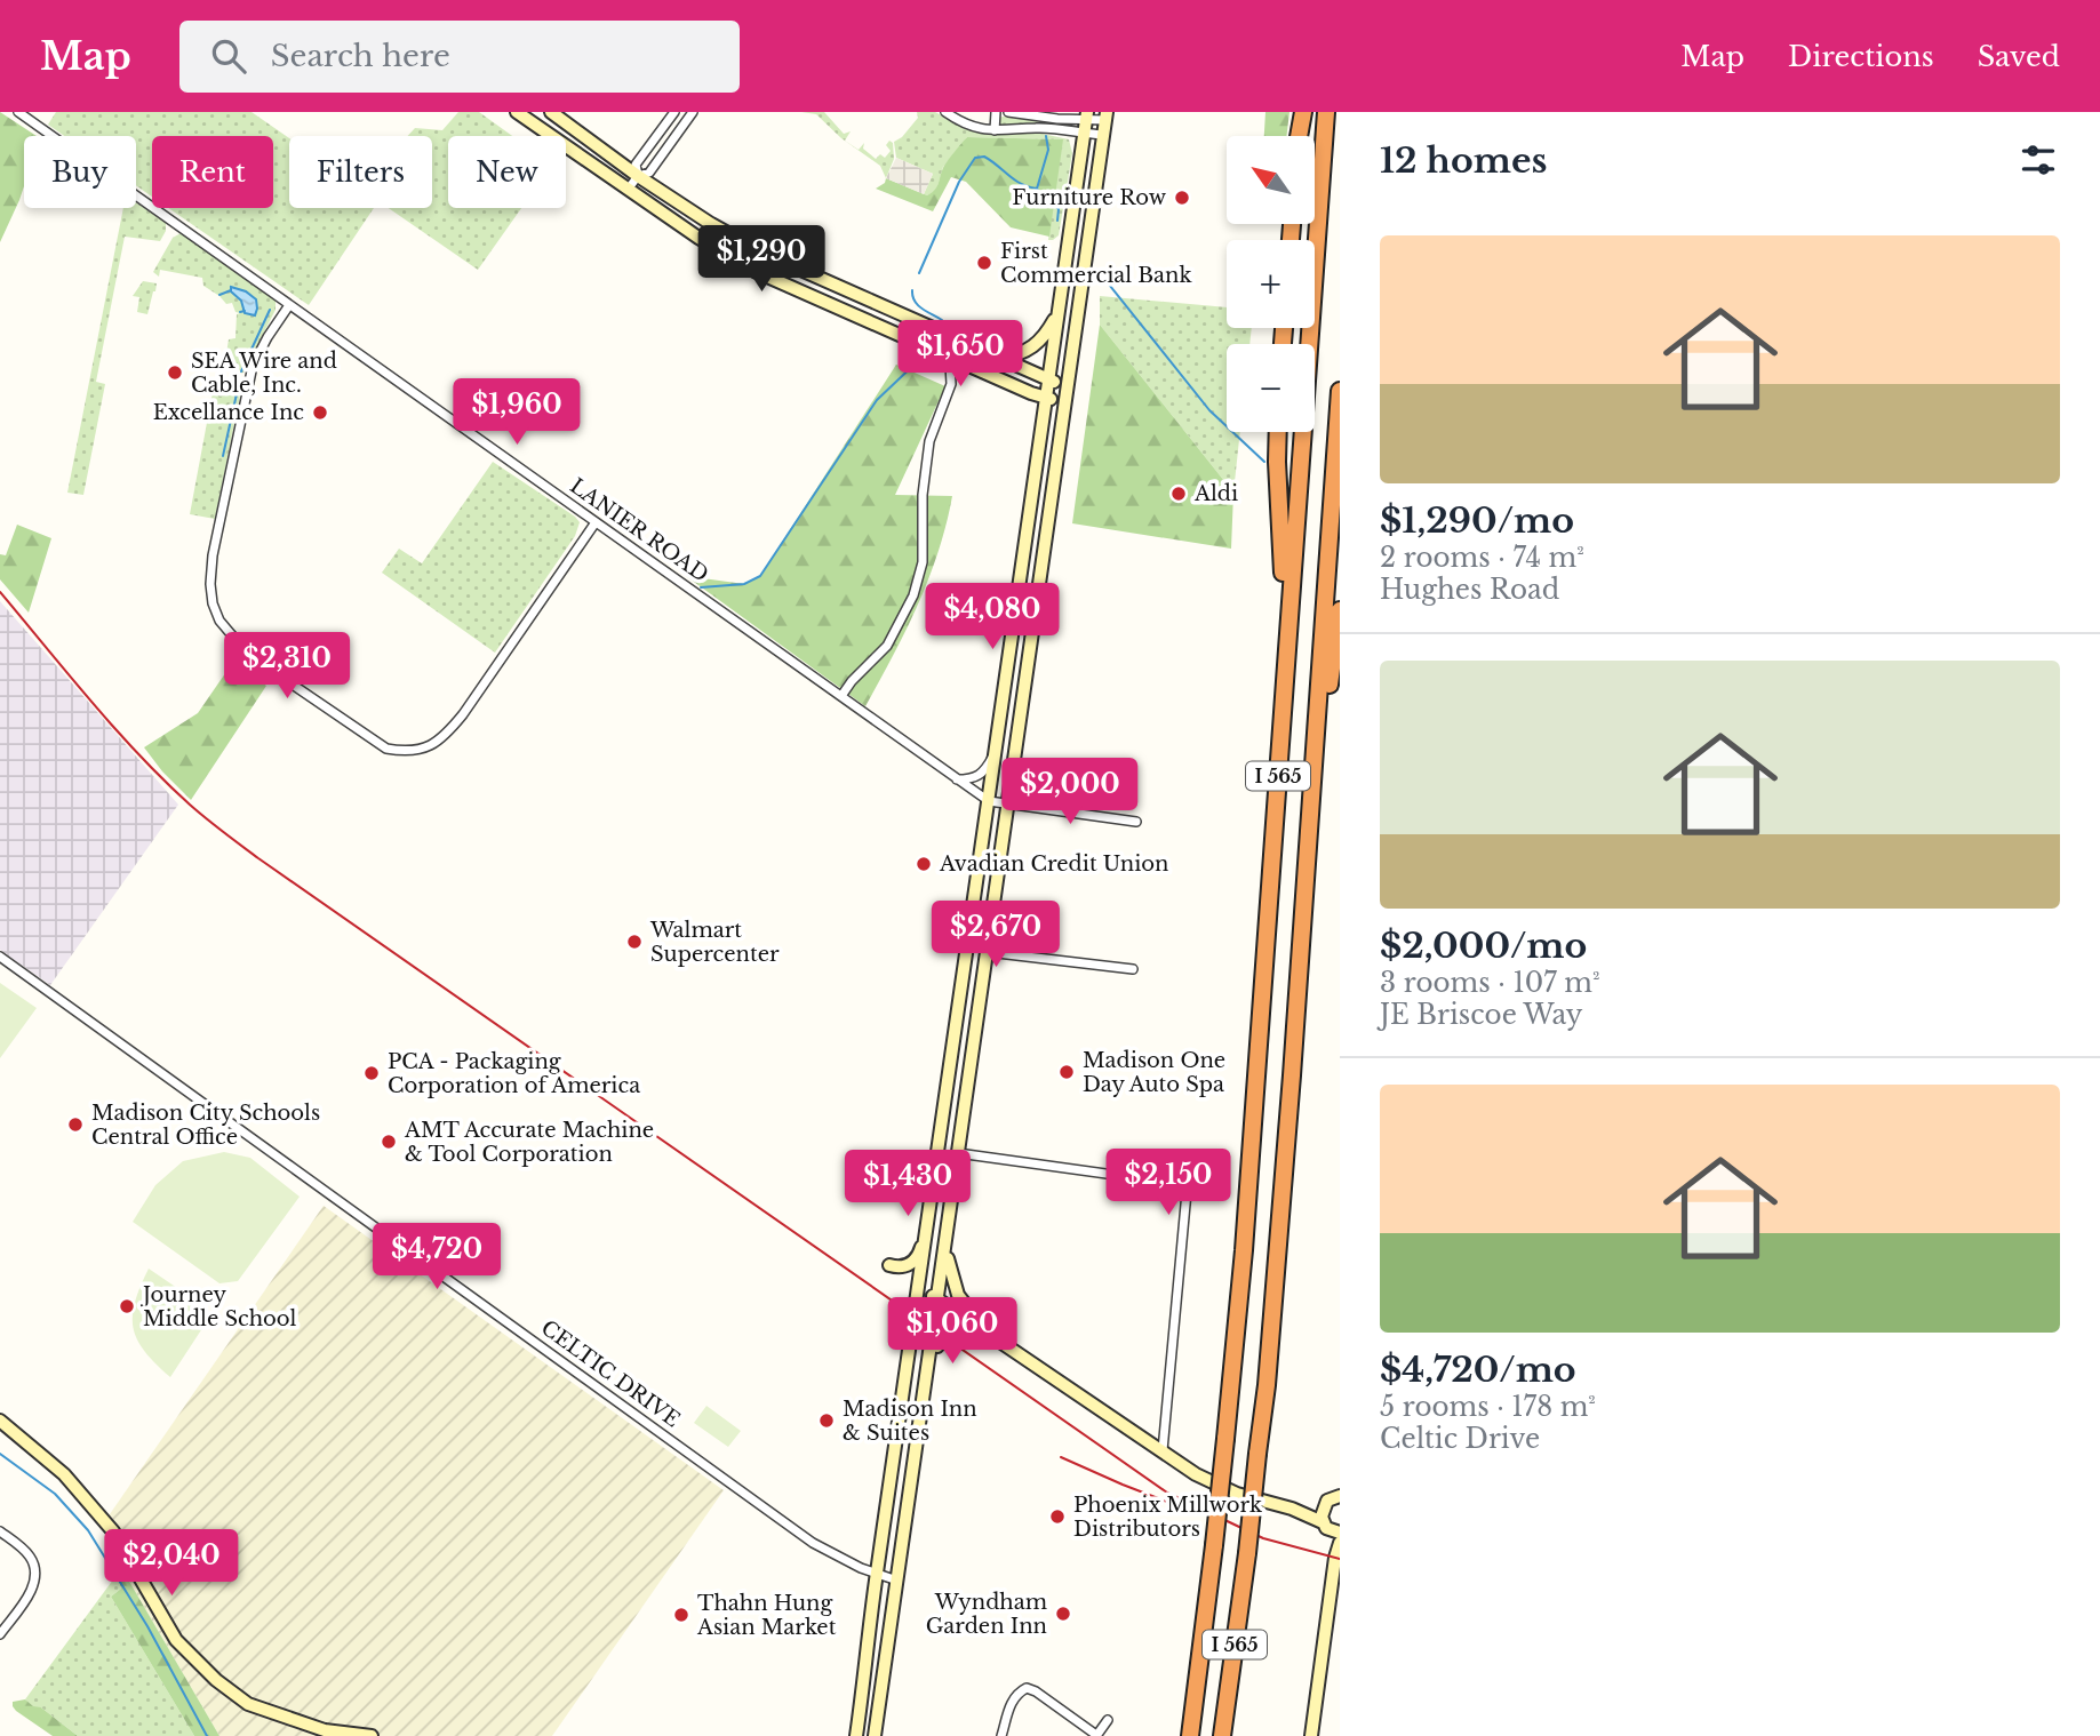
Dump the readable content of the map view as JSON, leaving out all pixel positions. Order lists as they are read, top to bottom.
{
  "streets": {
    "highway": ["I 565"],
    "street": ["LANIER ROAD", "CELTIC DRIVE"]
  },
  "places": [
    "Furniture Row",
    "First Commercial Bank",
    "SEA Wire and Cable, Inc.",
    "Excellance Inc",
    "Aldi",
    "Avadian Credit Union",
    "Walmart Supercenter",
    "Madison One Day Auto Spa",
    "PCA - Packaging Corporation of America",
    "Madison City Schools Central Office",
    "AMT Accurate Machine & Tool Corporation",
    "Journey Middle School",
    "Madison Inn & Suites",
    "Phoenix Millwork Distributors",
    "Wyndham Garden Inn",
    "Thahn Hung Asian Market"
  ],
  "north": "top left",
  "page": {
    "header": "Map",
    "search": "Search here",
    "nav": ["Map", "Directions", "Saved"],
    "heading": "12 homes",
    "map_buttons": ["+", "−"],
    "chip": [
      "Buy",
      "Rent",
      "Filters",
      "New"
    ],
    "list": [
      {
        "name": "$1,290/mo",
        "note": "2 rooms · 74 m² · Hughes Road"
      },
      {
        "name": "$2,000/mo",
        "note": "3 rooms · 107 m² · JE Briscoe Way"
      },
      {
        "name": "$4,720/mo",
        "note": "5 rooms · 178 m² · Celtic Drive"
      }
    ],
    "price": [
      "$1,290",
      "$1,650",
      "$1,960",
      "$4,080",
      "$2,310",
      "$2,000",
      "$2,670",
      "$2,150",
      "$1,430",
      "$4,720",
      "$1,060",
      "$2,040"
    ]
  }
}
